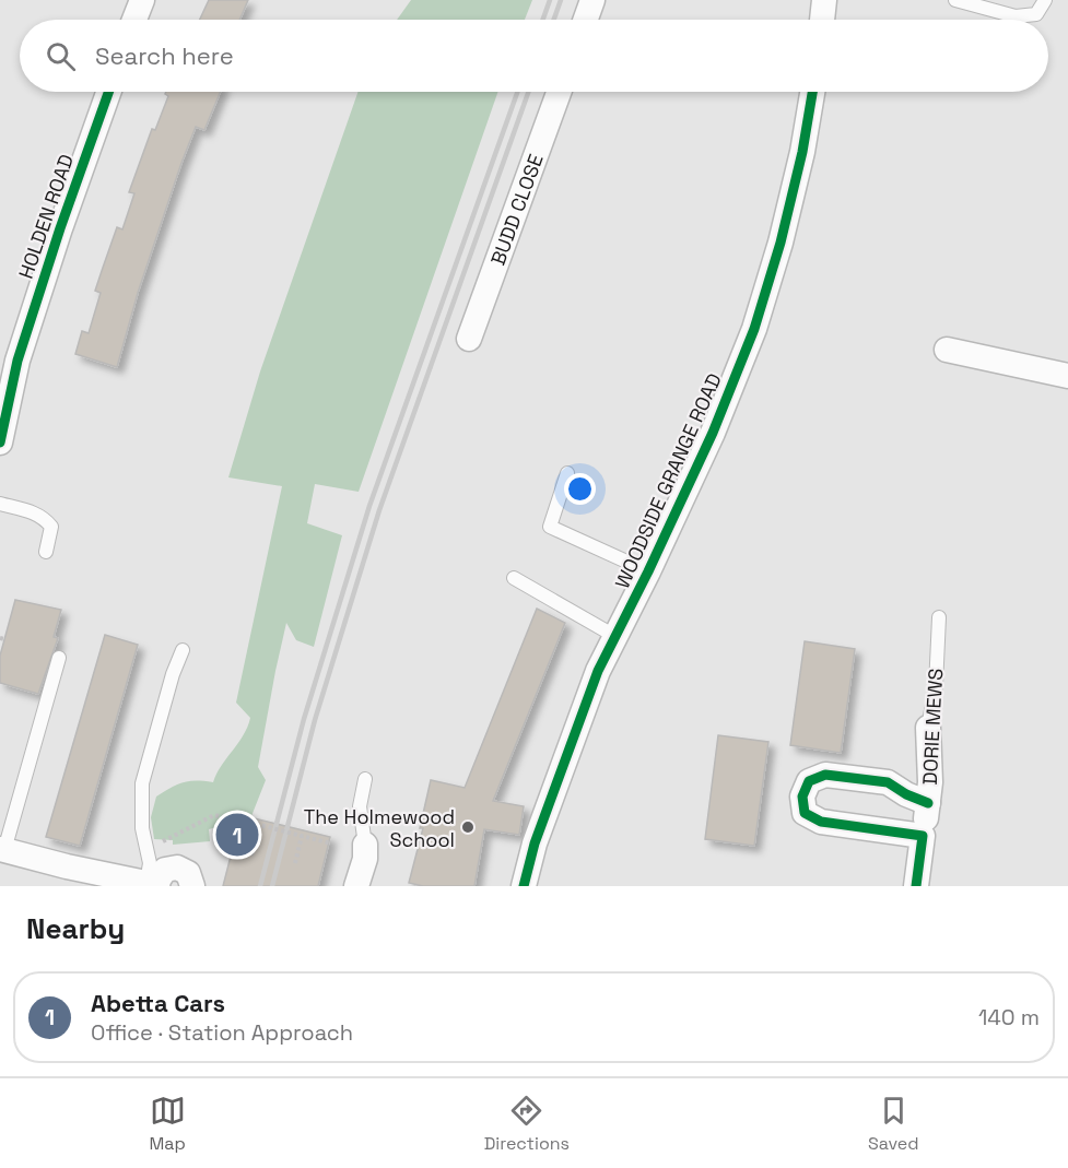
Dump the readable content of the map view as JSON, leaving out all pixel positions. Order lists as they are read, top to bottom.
{
  "streets": {
    "street": [
      "BUDD CLOSE",
      "HOLDEN ROAD",
      "WOODSIDE GRANGE ROAD",
      "DORIE MEWS"
    ]
  },
  "places": ["The Holmewood School"],
  "page": {
    "search": "Search here",
    "pins": "1",
    "heading": "Nearby",
    "list": [
      {
        "mark": "1",
        "name": "Abetta Cars",
        "note": "Office · Station Approach",
        "value": "140 m"
      }
    ],
    "nav": ["Map", "Directions", "Saved"]
  }
}
